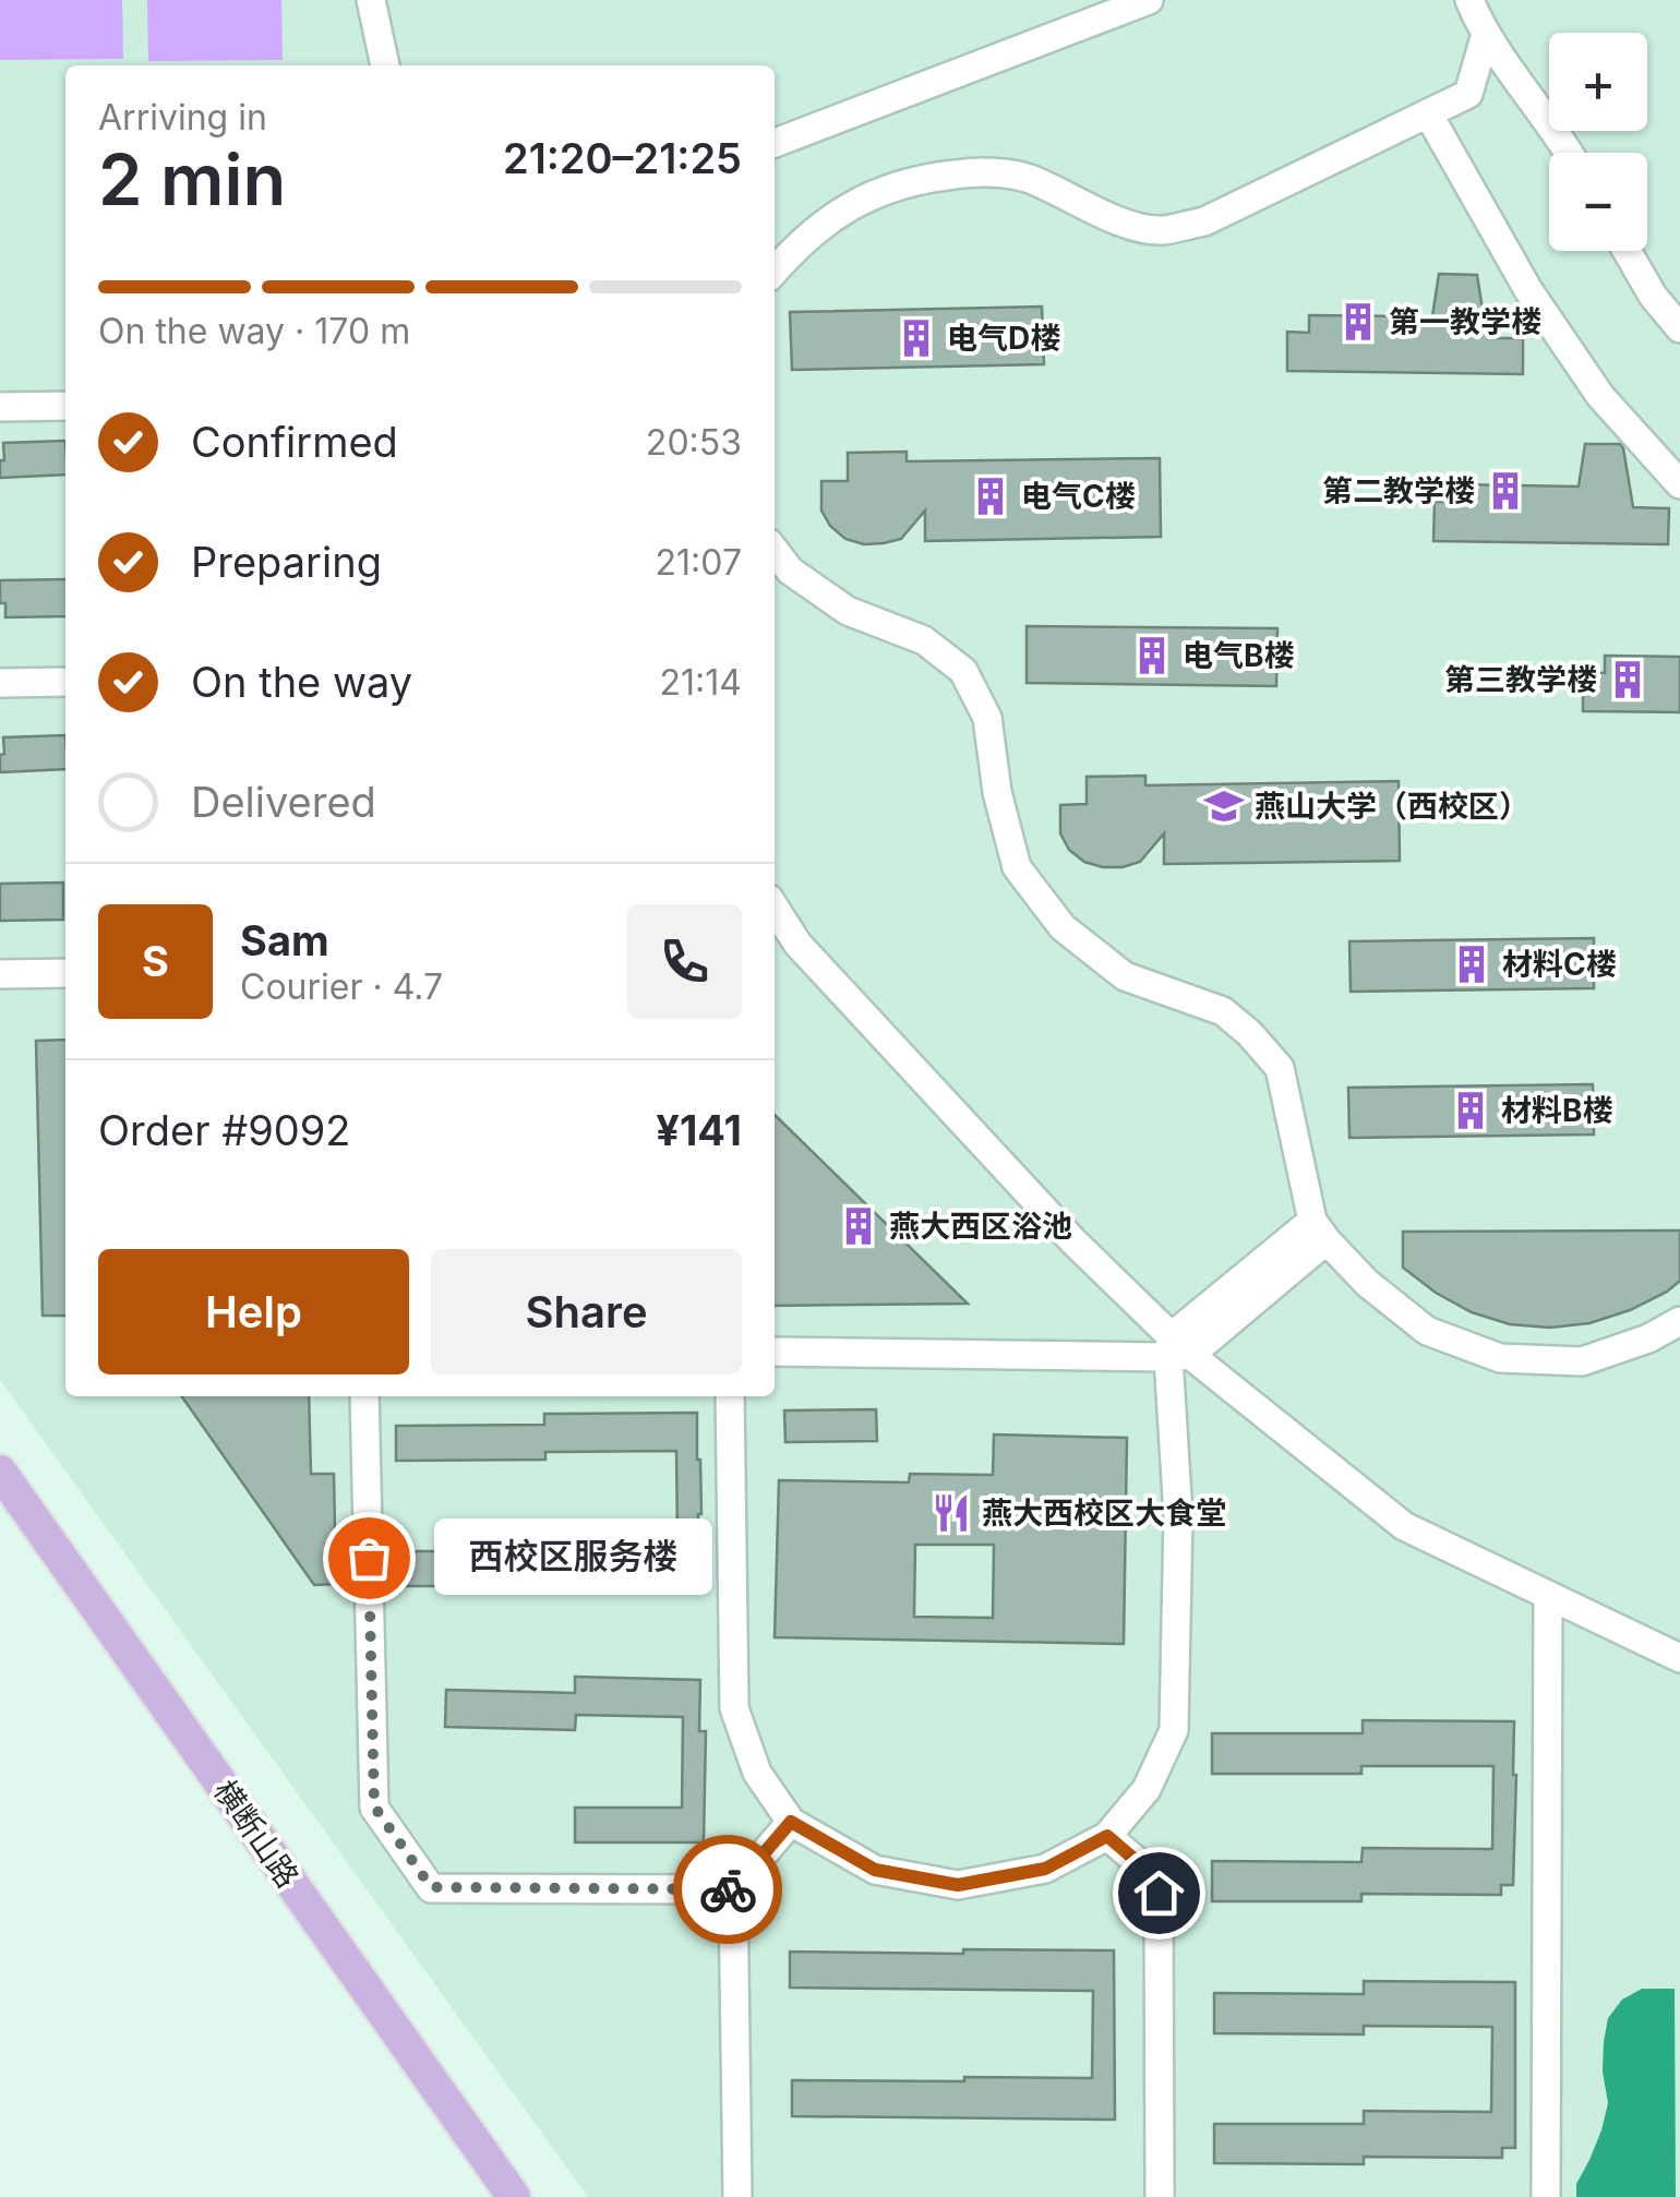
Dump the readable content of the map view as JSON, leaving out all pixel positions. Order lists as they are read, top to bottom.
{
  "streets": {
    "main road": ["横断山路"]
  },
  "places": {
    "building": [
      "第一教学楼",
      "电气D楼",
      "第二教学楼",
      "电气C楼",
      "电气B楼",
      "第三教学楼",
      "材料C楼",
      "材料B楼",
      "燕大西区浴池"
    ],
    "school or university": ["燕山大学（西校区）"],
    "restaurant": ["燕大西校区大食堂"],
    "other": ["西校区服务楼"]
  },
  "page": {
    "map_buttons": ["+", "−"],
    "heading": ["2 min", "Arriving in", "21:20–21:25"],
    "panel": [
      "Sam",
      "Courier · 4.7",
      "Order #9092",
      "¥141"
    ],
    "bar": "On the way · 170 m",
    "list": [
      ["Confirmed", "20:53"],
      ["Preparing", "21:07"],
      ["On the way", "21:14"],
      "Delivered"
    ],
    "round": "S",
    "buttons": ["Help", "Share"],
    "bubble": "西校区服务楼"
  }
}
